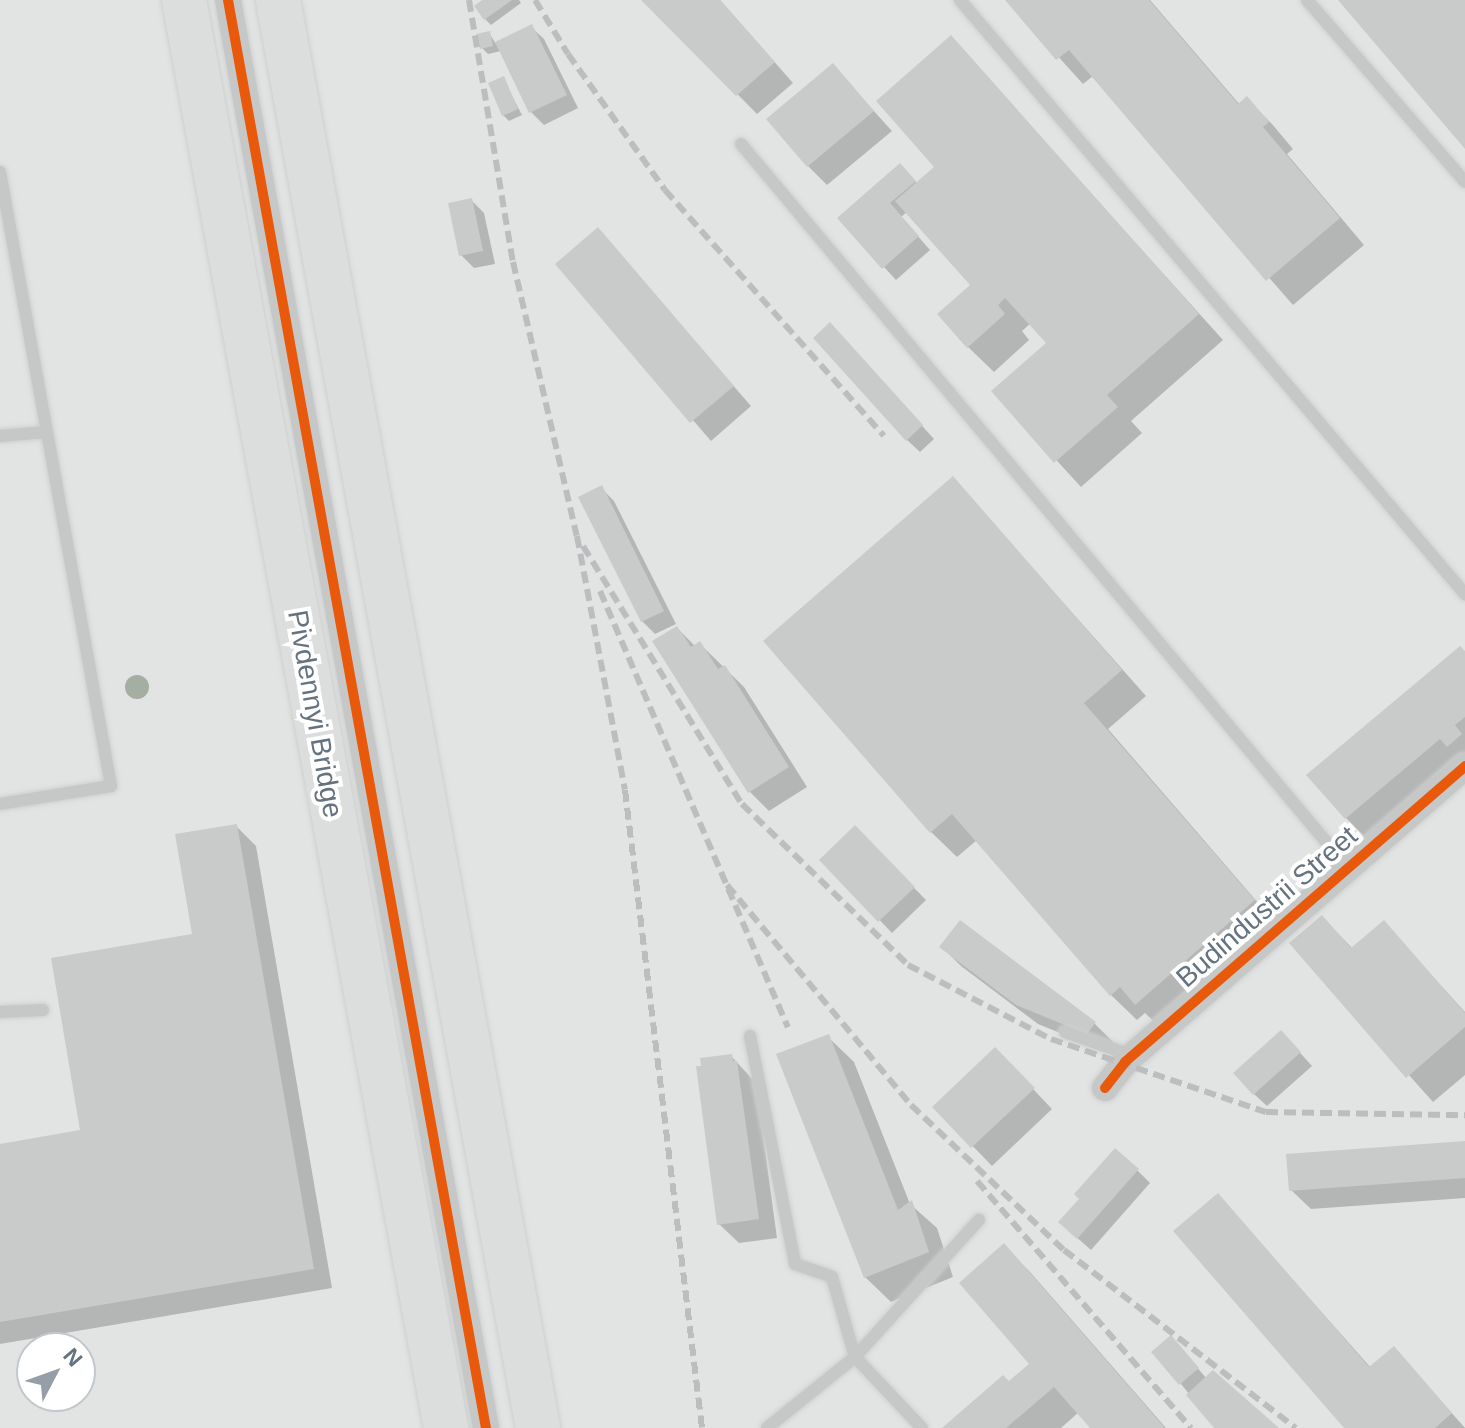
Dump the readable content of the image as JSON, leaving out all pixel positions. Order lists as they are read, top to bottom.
{
  "streets": {
    "highway": ["Pivdennyi Bridge"],
    "street": ["Budindustrii Street"]
  },
  "north": "top right"
}
